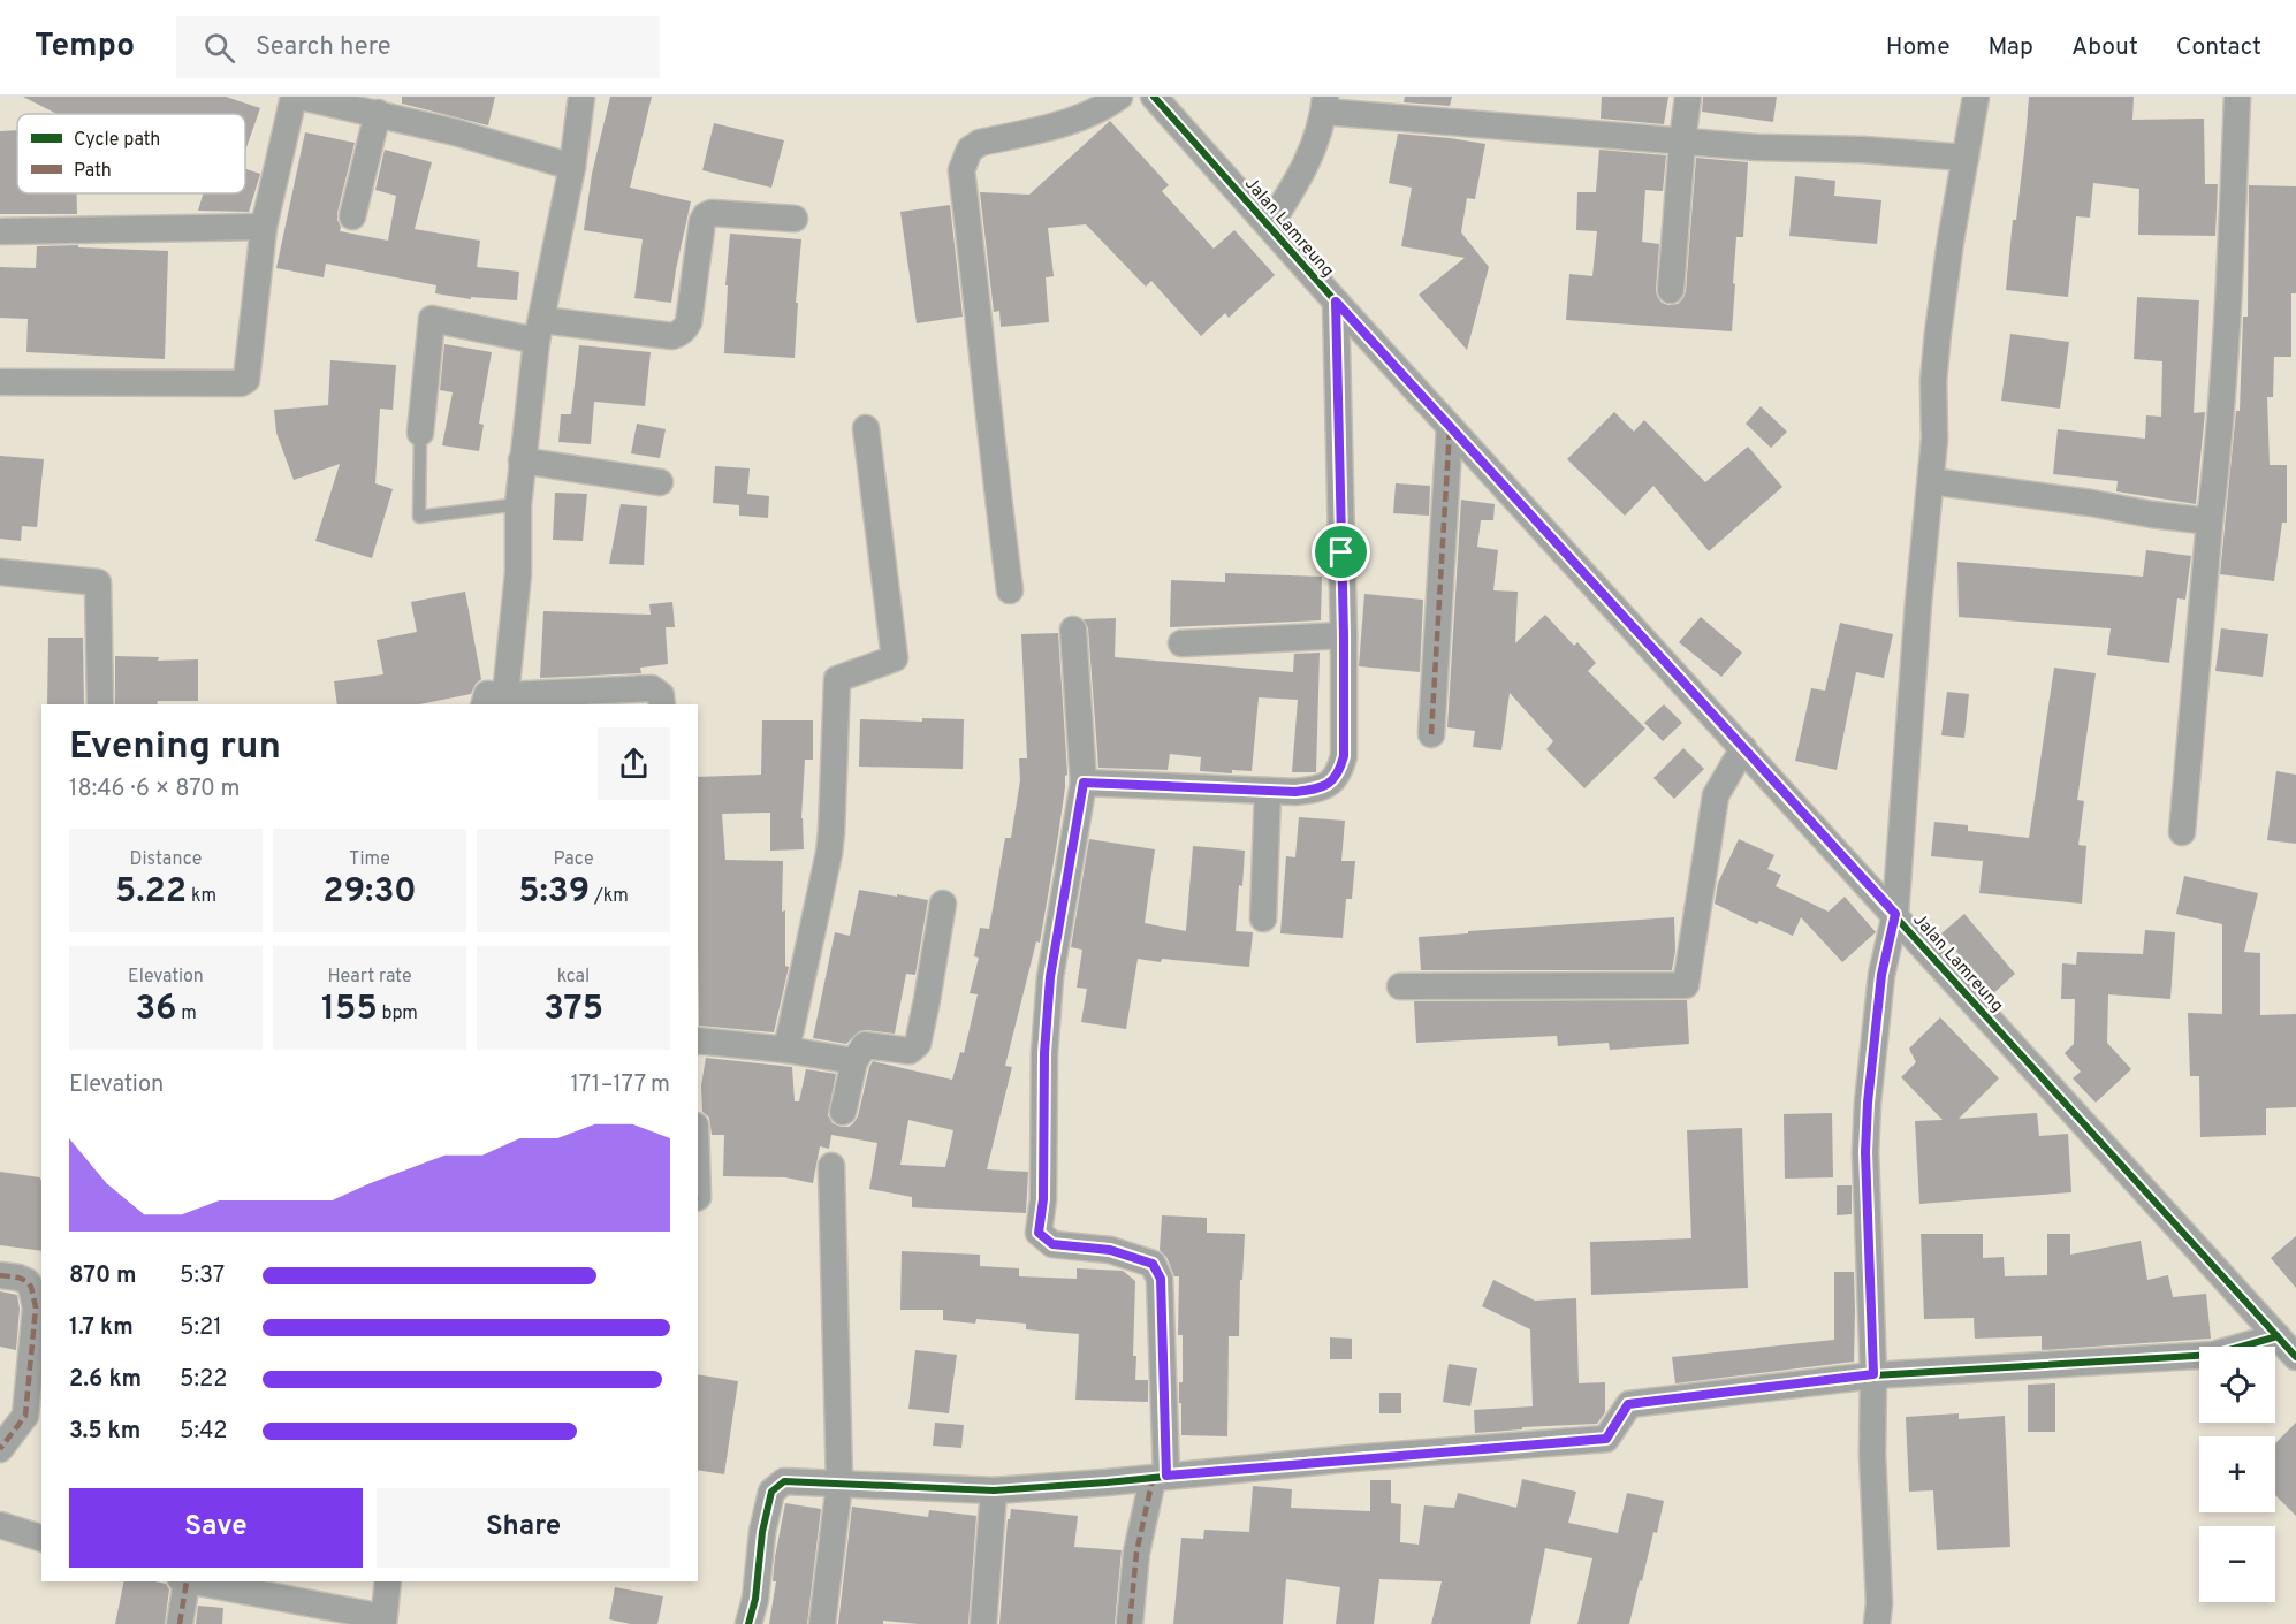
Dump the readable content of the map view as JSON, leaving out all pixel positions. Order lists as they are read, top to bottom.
{
  "streets": {
    "street": ["Jalan Lamreung"]
  },
  "legend": ["Cycle path", "Path"],
  "page": {
    "header": "Tempo",
    "search": "Search here",
    "nav": [
      "Home",
      "Map",
      "About",
      "Contact"
    ],
    "heading": ["Evening run", "18:46 · 6 × 870 m"],
    "stats": [
      ["Distance", "5.22 km"],
      ["Time", "29:30"],
      ["Pace", "5:39 /km"],
      ["Elevation", "36 m"],
      ["Heart rate", "155 bpm"],
      ["kcal", "375"]
    ],
    "chart": ["Elevation", "171–177 m"],
    "list": [
      {
        "name": "870 m",
        "note": "5:37"
      },
      {
        "name": "1.7 km",
        "note": "5:21"
      },
      {
        "name": "2.6 km",
        "note": "5:22"
      },
      {
        "name": "3.5 km",
        "note": "5:42"
      }
    ],
    "map_buttons": ["+", "−"],
    "buttons": ["Save", "Share"]
  }
}
